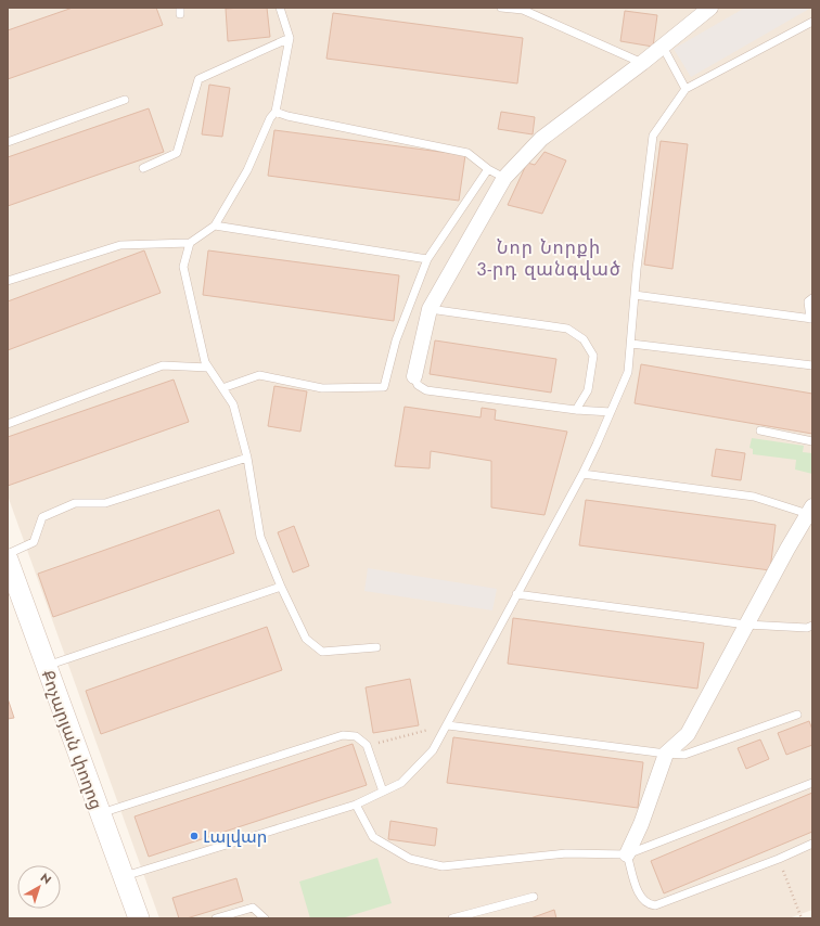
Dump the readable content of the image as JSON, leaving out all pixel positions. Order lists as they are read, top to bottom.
{
  "streets": {
    "street": ["Քոչարյան փողոց"]
  },
  "districts": ["Նոր Նորքի 3-րդ զանգված"],
  "places": ["Լալվար"],
  "north": "top right"
}
